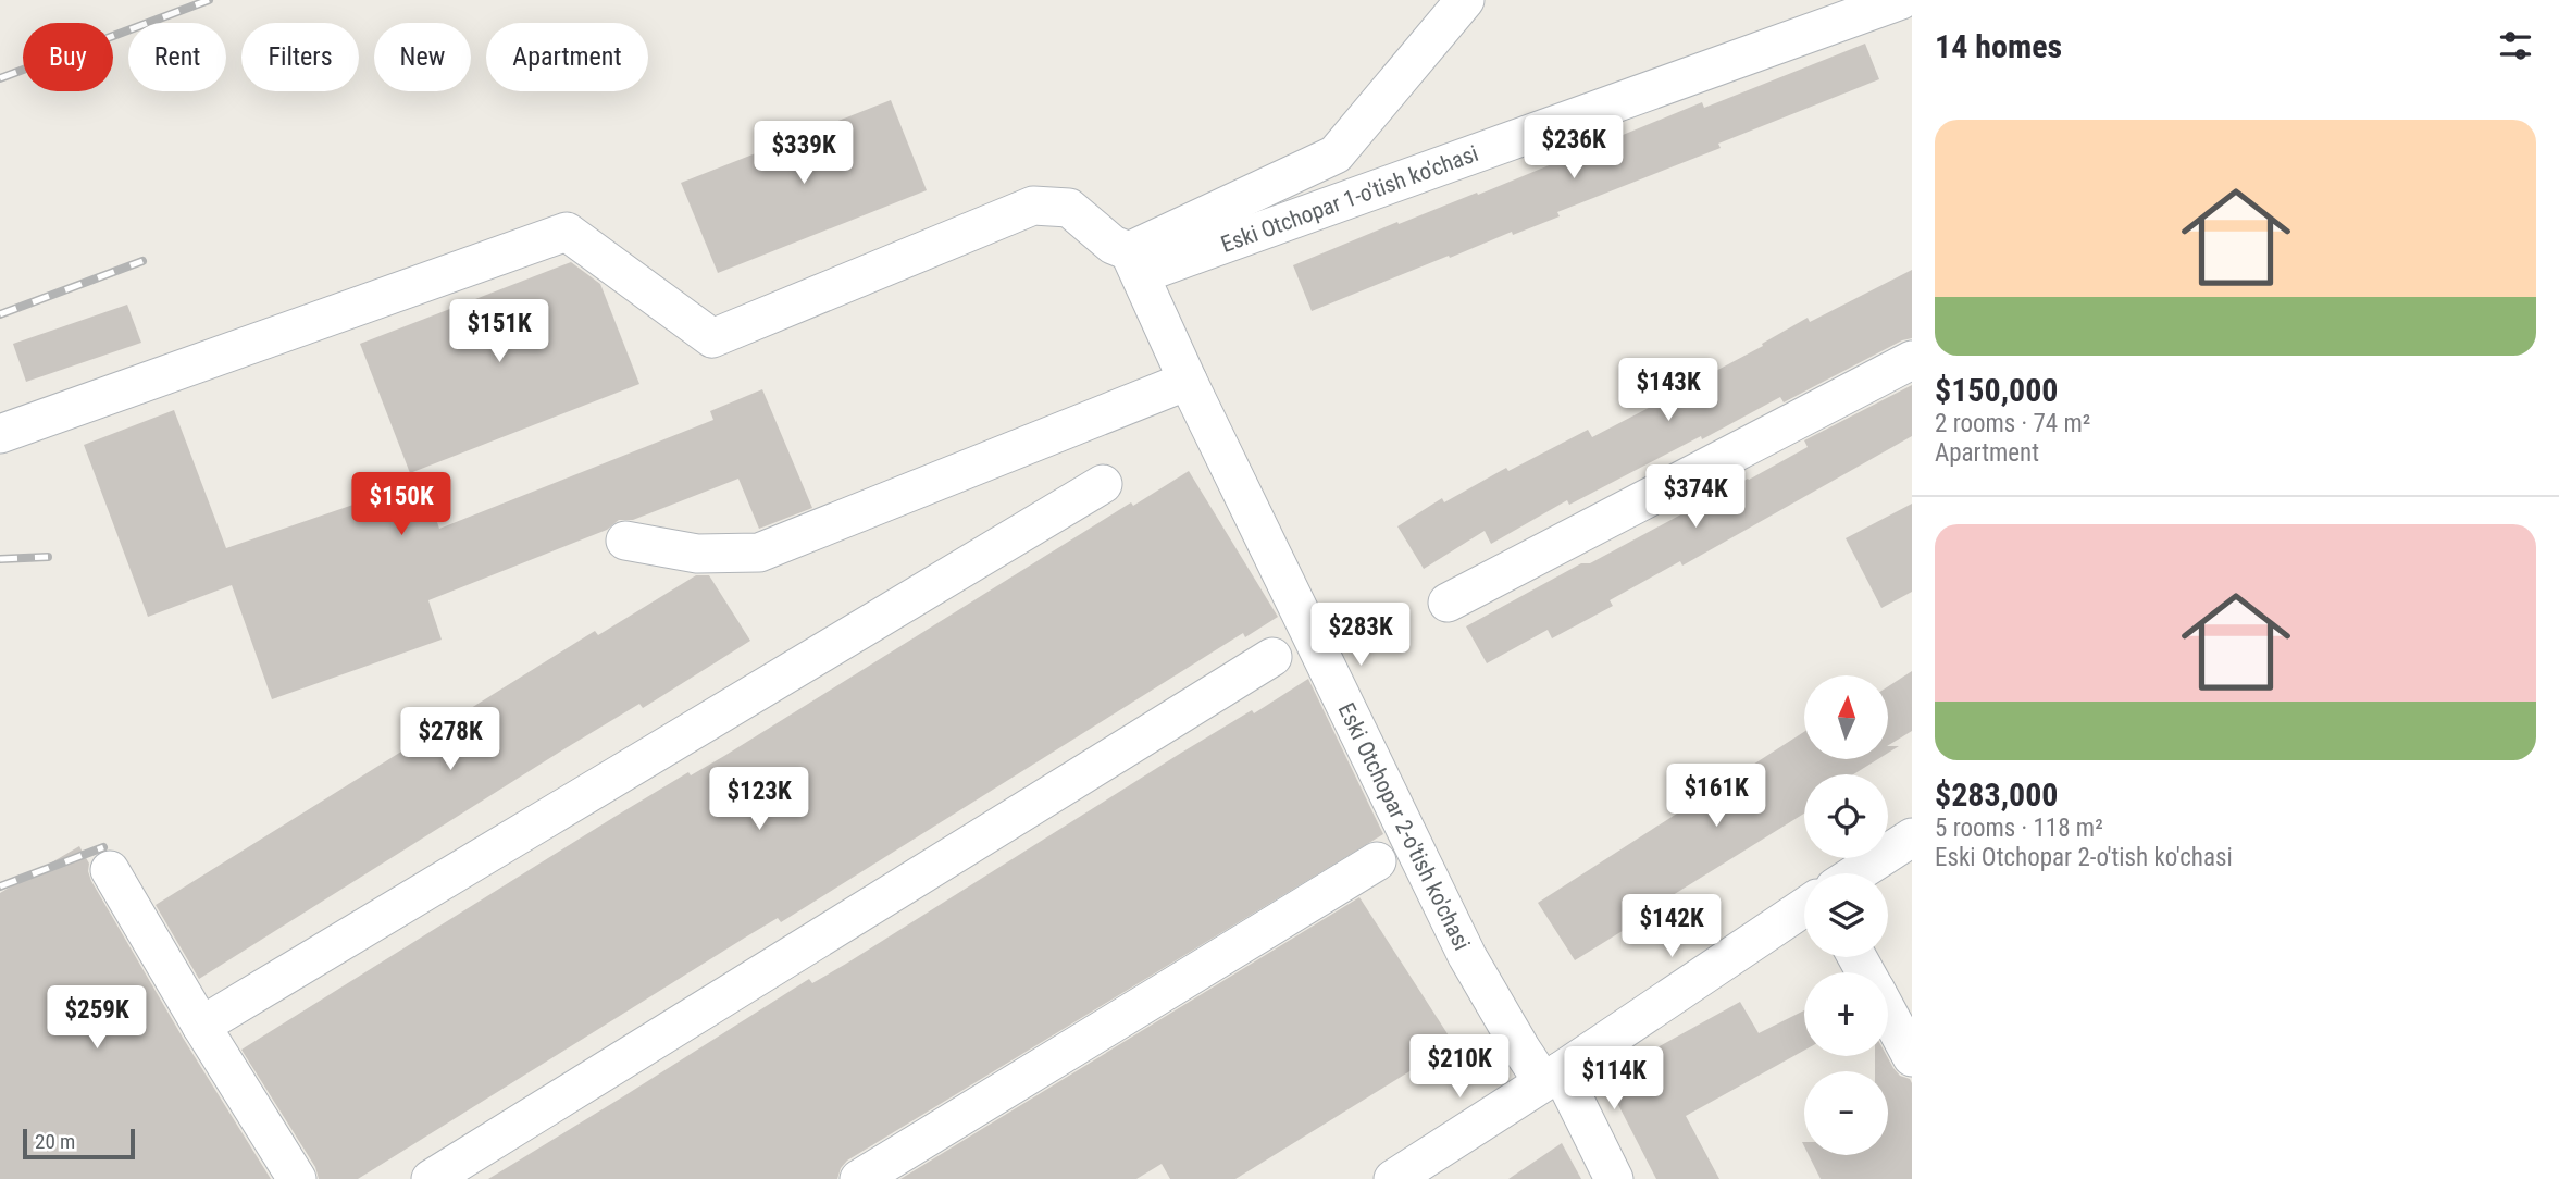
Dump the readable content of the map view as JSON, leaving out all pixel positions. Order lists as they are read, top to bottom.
{
  "streets": {
    "street": ["Eski Otchopar 1-o'tish ko'chasi", "Eski Otchopar 2-o'tish ko'chasi"]
  },
  "crossings": [
    ["Eski Otchopar 1-o'tish ko'chasi", "Eski Otchopar 2-o'tish ko'chasi"]
  ],
  "scale_bar": "20 m",
  "north": "top",
  "page": {
    "heading": "14 homes",
    "chip": [
      "Buy",
      "Rent",
      "Filters",
      "New",
      "Apartment"
    ],
    "list": [
      {
        "name": "$150,000",
        "note": "2 rooms · 74 m² · Apartment"
      },
      {
        "name": "$283,000",
        "note": "5 rooms · 118 m² · Eski Otchopar 2-o'tish ko'chasi"
      }
    ],
    "price": [
      "$236K",
      "$339K",
      "$151K",
      "$143K",
      "$374K",
      "$150K",
      "$283K",
      "$278K",
      "$161K",
      "$123K",
      "$142K",
      "$259K",
      "$210K",
      "$114K"
    ],
    "map_buttons": ["+", "−"],
    "scale": "20 m"
  }
}
